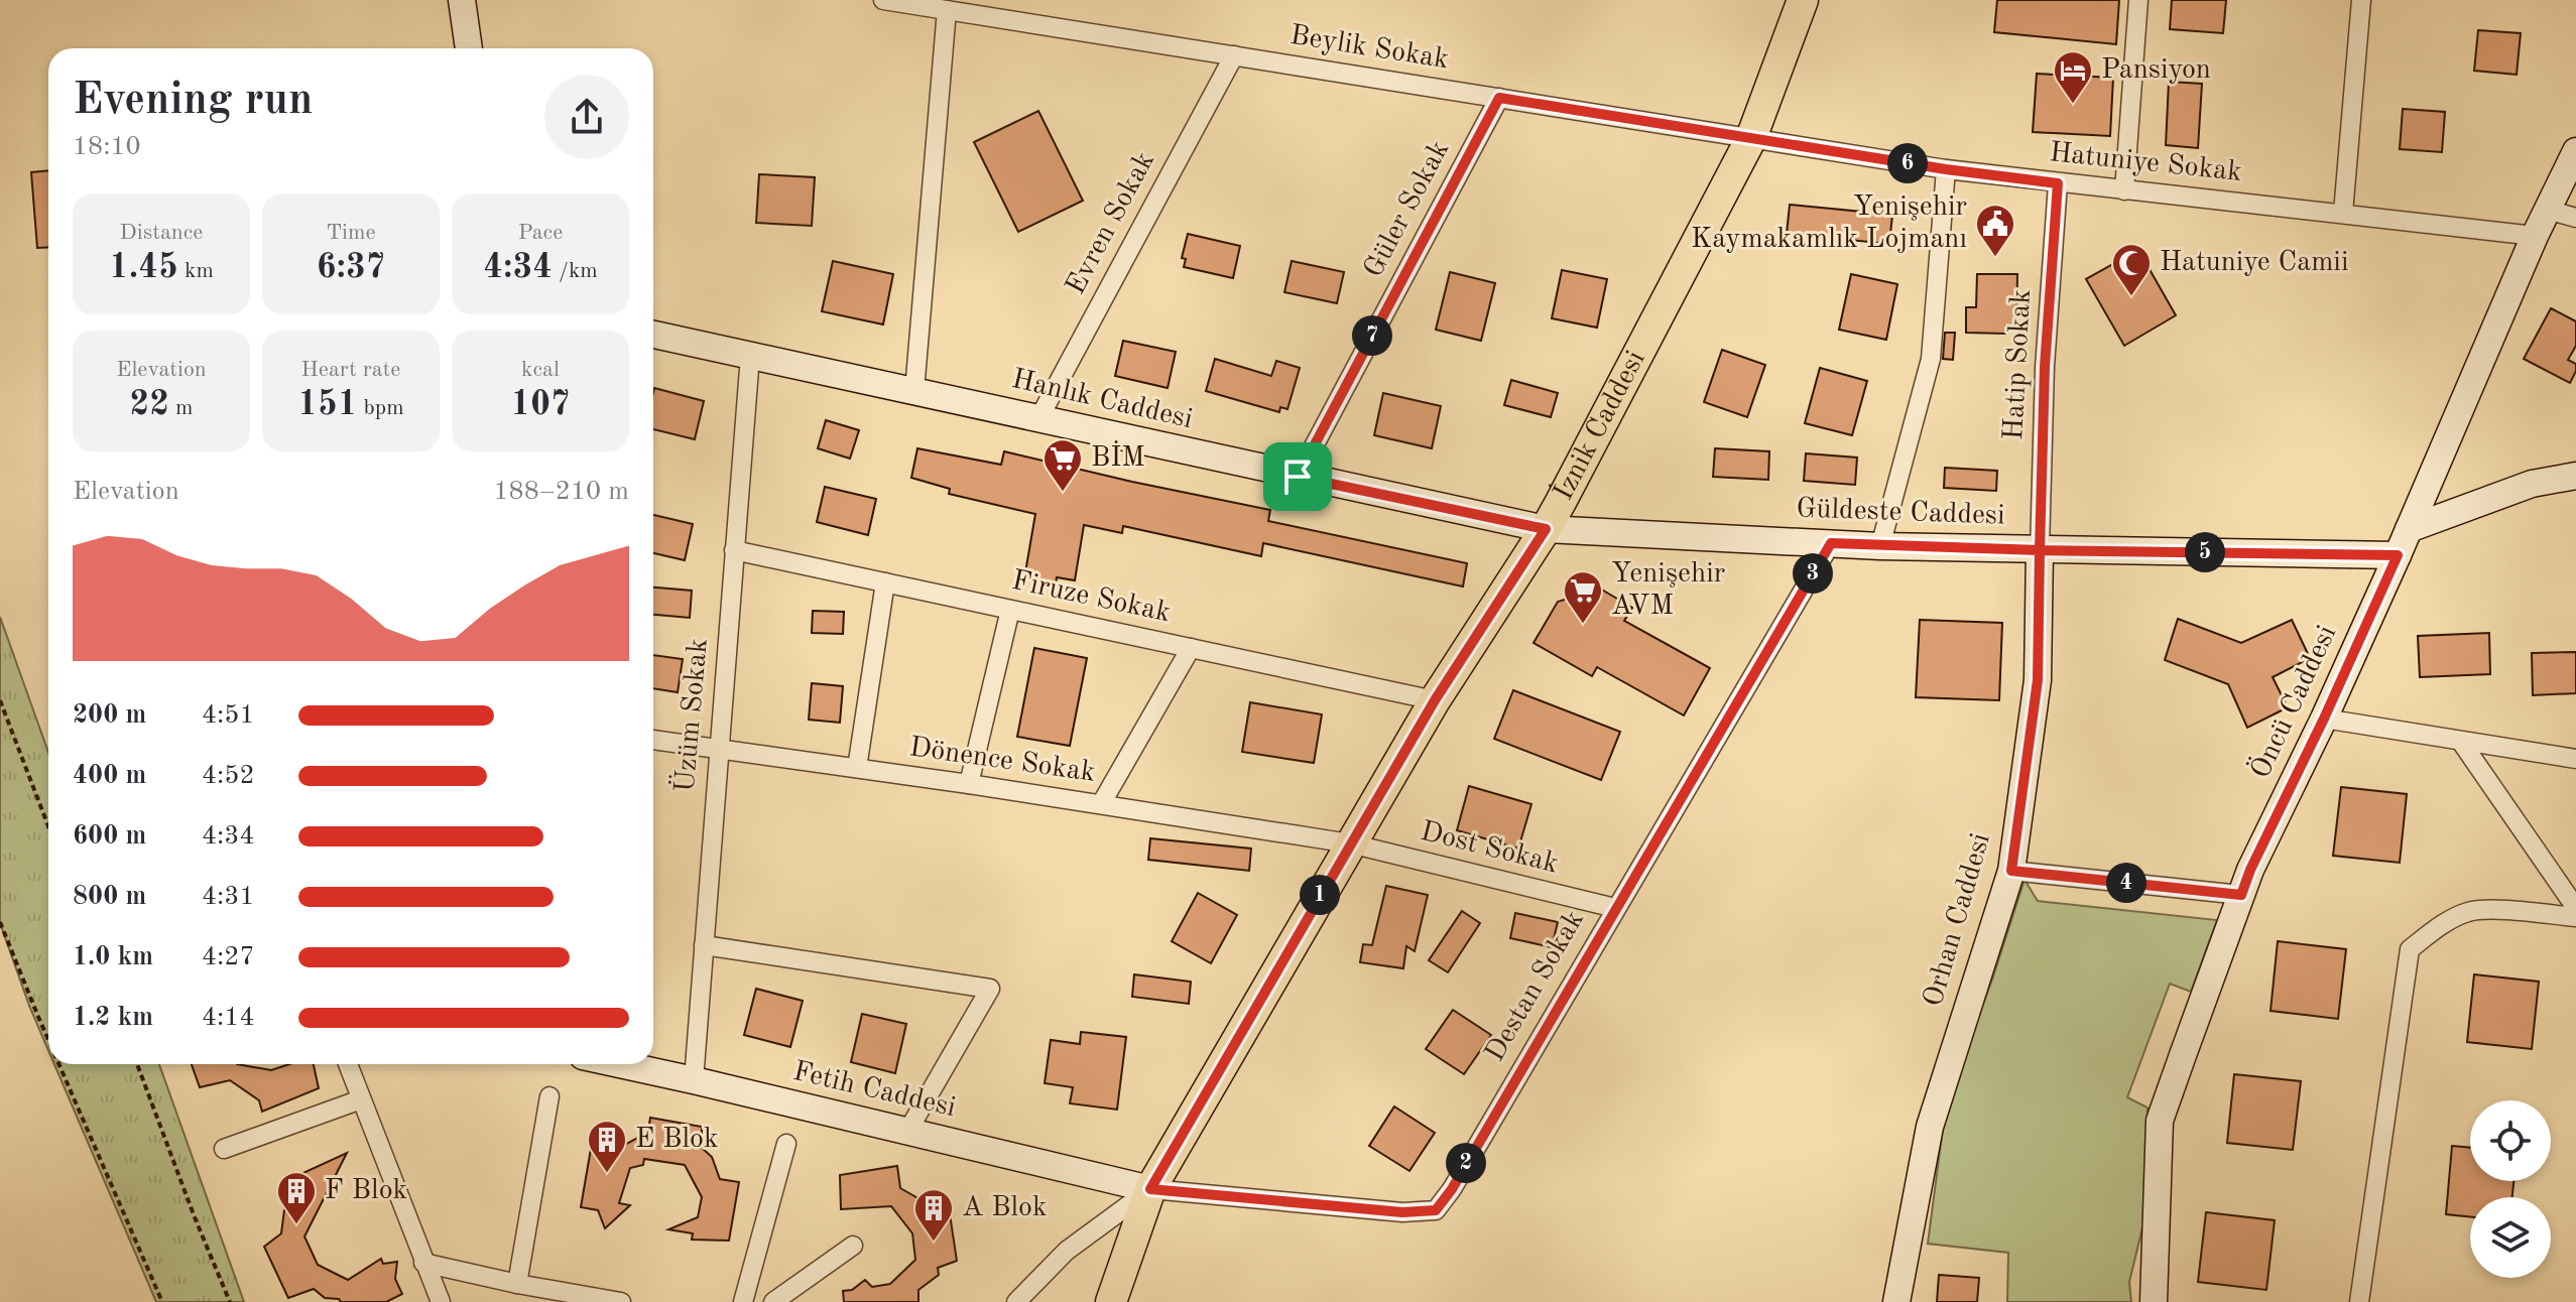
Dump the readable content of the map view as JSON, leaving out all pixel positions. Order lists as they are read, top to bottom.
{
  "streets": {
    "main road": ["İznik Caddesi"],
    "street": [
      "Beylik Sokak",
      "Hatuniye Sokak",
      "Güler Sokak",
      "Evren Sokak",
      "Hatip Sokak",
      "Hanlık Caddesi",
      "Güldeste Caddesi",
      "Firuze Sokak",
      "Öncü Caddesi",
      "Üzüm Sokak",
      "Dönence Sokak",
      "Dost Sokak",
      "Orhan Caddesi",
      "Destan Sokak",
      "Fetih Caddesi"
    ]
  },
  "crossings": [
    ["Beylik Sokak", "Hatuniye Sokak"],
    ["Beylik Sokak", "Güler Sokak"],
    ["Beylik Sokak", "Evren Sokak"],
    ["Beylik Sokak", "İznik Caddesi"],
    ["Hatuniye Sokak", "Hatip Sokak"],
    ["Hatuniye Sokak", "İznik Caddesi"],
    ["Hatuniye Sokak", "Öncü Caddesi"],
    ["Güler Sokak", "Hanlık Caddesi"],
    ["Evren Sokak", "Hanlık Caddesi"],
    ["Hatip Sokak", "Güldeste Caddesi"],
    ["Hatip Sokak", "Orhan Caddesi"],
    ["Hanlık Caddesi", "İznik Caddesi"],
    ["Hanlık Caddesi", "Güldeste Caddesi"],
    ["Hanlık Caddesi", "Üzüm Sokak"],
    ["İznik Caddesi", "Güldeste Caddesi"],
    ["İznik Caddesi", "Firuze Sokak"],
    ["İznik Caddesi", "Dönence Sokak"],
    ["İznik Caddesi", "Dost Sokak"],
    ["İznik Caddesi", "Destan Sokak"],
    ["İznik Caddesi", "Fetih Caddesi"],
    ["Güldeste Caddesi", "Öncü Caddesi"],
    ["Güldeste Caddesi", "Orhan Caddesi"],
    ["Güldeste Caddesi", "Destan Sokak"],
    ["Firuze Sokak", "Üzüm Sokak"],
    ["Üzüm Sokak", "Dönence Sokak"],
    ["Üzüm Sokak", "Fetih Caddesi"],
    ["Dönence Sokak", "Dost Sokak"],
    ["Dost Sokak", "Destan Sokak"],
    ["Destan Sokak", "Fetih Caddesi"]
  ],
  "places": {
    "hotel": ["Pansiyon"],
    "public building": ["Yenişehir Kaymakamlık Lojmanı"],
    "mosque": ["Hatuniye Camii"],
    "supermarket": ["BİM", "Yenişehir AVM"],
    "building": ["E Blok", "F Blok", "A Blok"]
  },
  "page": {
    "heading": ["Evening run", "18:10"],
    "pins": [
      "6",
      "7",
      "5",
      "3",
      "4",
      "1",
      "2"
    ],
    "stats": [
      ["Distance", "1.45 km"],
      ["Time", "6:37"],
      ["Pace", "4:34 /km"],
      ["Elevation", "22 m"],
      ["Heart rate", "151 bpm"],
      ["kcal", "107"]
    ],
    "chart": ["Elevation", "188–210 m"],
    "list": [
      {
        "name": "200 m",
        "note": "4:51"
      },
      {
        "name": "400 m",
        "note": "4:52"
      },
      {
        "name": "600 m",
        "note": "4:34"
      },
      {
        "name": "800 m",
        "note": "4:31"
      },
      {
        "name": "1.0 km",
        "note": "4:27"
      },
      {
        "name": "1.2 km",
        "note": "4:14"
      }
    ]
  }
}
